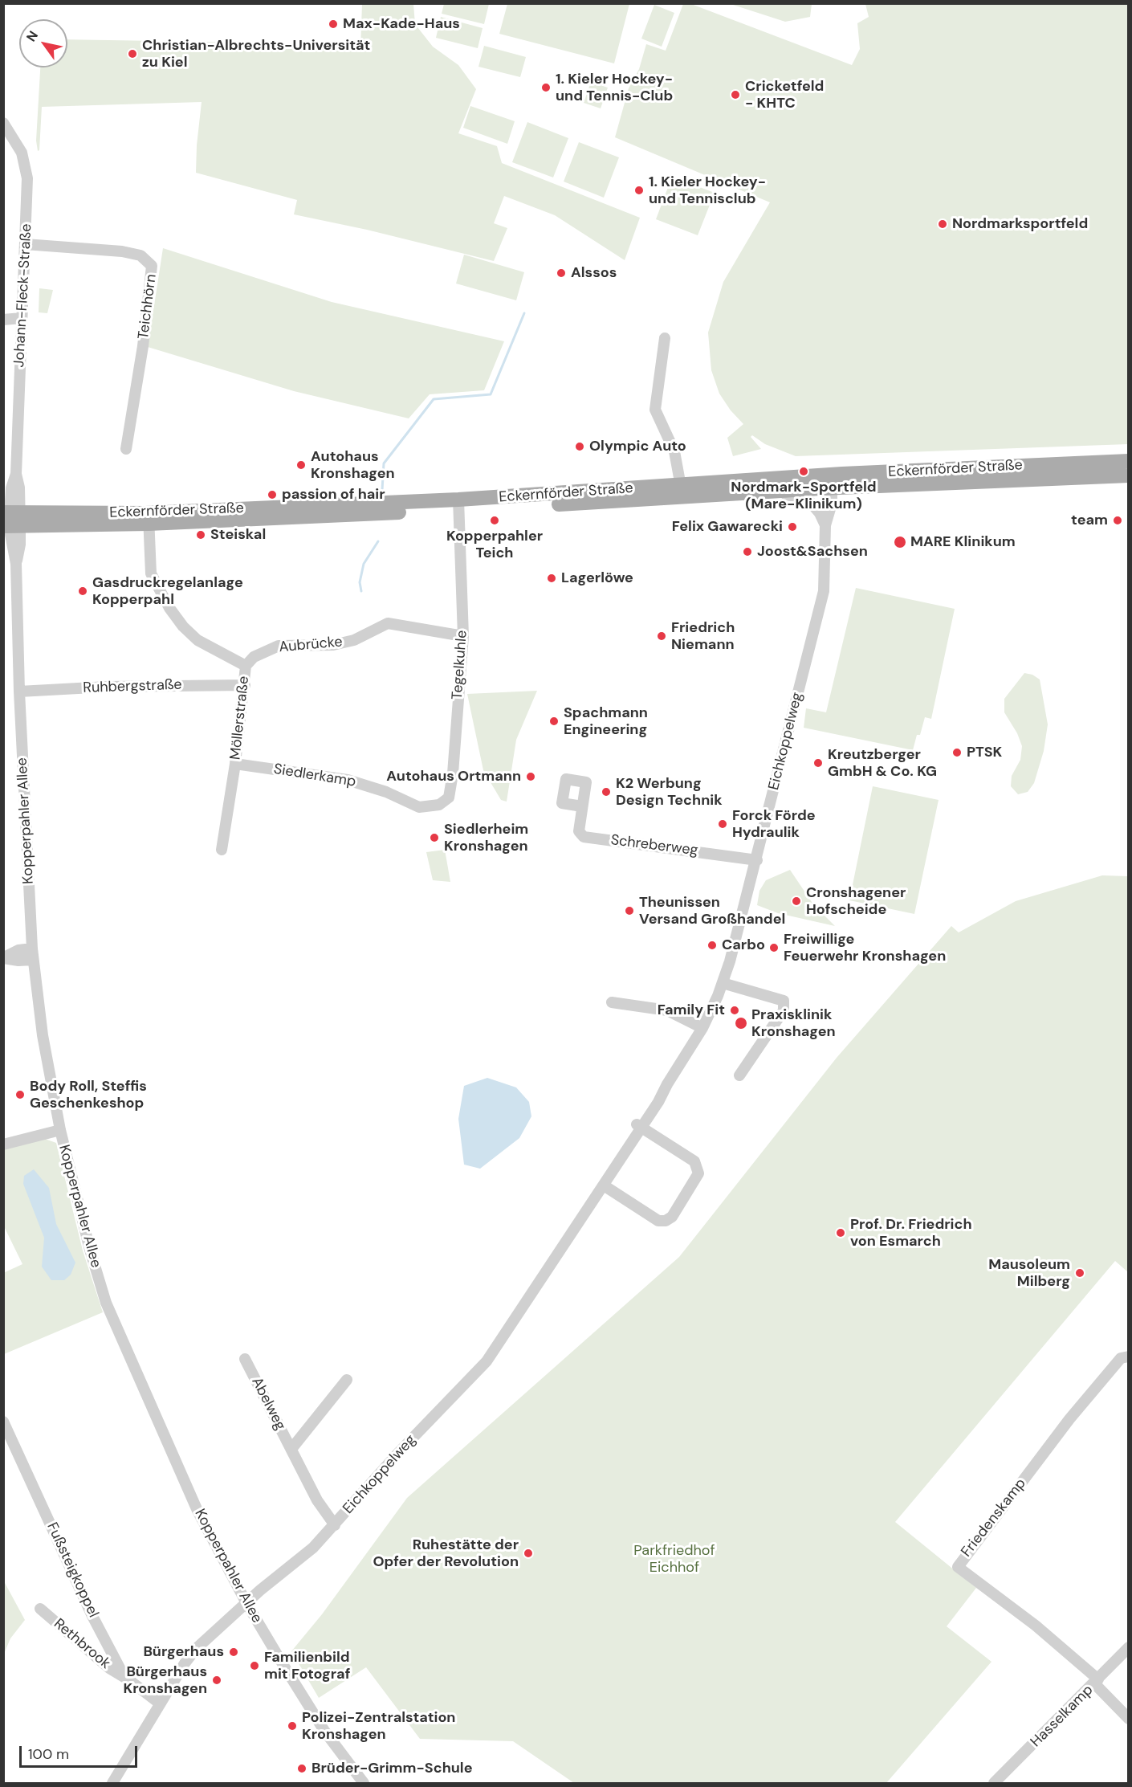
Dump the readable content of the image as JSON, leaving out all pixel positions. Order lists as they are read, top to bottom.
{
  "streets": {
    "main road": ["Eckernförder Straße"],
    "street": [
      "Johann-Fleck-Straße",
      "Teichhörn",
      "Aubrücke",
      "Tegelkuhle",
      "Ruhbergstraße",
      "Möllerstraße",
      "Eichkoppelweg",
      "Siedlerkamp",
      "Kopperpahler Allee",
      "Schreberweg",
      "Abelweg",
      "Friedenskamp",
      "Fußsteigkoppel",
      "Rethbrook",
      "Hasselkamp"
    ]
  },
  "crossings": [
    ["Johann-Fleck-Straße", "Teichhörn"],
    ["Johann-Fleck-Straße", "Eckernförder Straße"],
    ["Johann-Fleck-Straße", "Kopperpahler Allee"],
    ["Eckernförder Straße", "Tegelkuhle"],
    ["Eckernförder Straße", "Möllerstraße"],
    ["Eckernförder Straße", "Eichkoppelweg"],
    ["Eckernförder Straße", "Kopperpahler Allee"],
    ["Aubrücke", "Tegelkuhle"],
    ["Aubrücke", "Möllerstraße"],
    ["Tegelkuhle", "Siedlerkamp"],
    ["Ruhbergstraße", "Möllerstraße"],
    ["Ruhbergstraße", "Kopperpahler Allee"],
    ["Möllerstraße", "Siedlerkamp"],
    ["Eichkoppelweg", "Kopperpahler Allee"],
    ["Eichkoppelweg", "Schreberweg"],
    ["Eichkoppelweg", "Abelweg"],
    ["Eichkoppelweg", "Fußsteigkoppel"],
    ["Friedenskamp", "Hasselkamp"],
    ["Fußsteigkoppel", "Rethbrook"]
  ],
  "parks": ["Parkfriedhof Eichhof"],
  "places": [
    "Max-Kade-Haus",
    "Christian-Albrechts-Universität zu Kiel",
    "1. Kieler Hockey- und Tennis-Club",
    "Cricketfeld - KHTC",
    "1. Kieler Hockey- und Tennisclub",
    "Nordmarksportfeld",
    "Alssos",
    "Olympic Auto",
    "Autohaus Kronshagen",
    "Nordmark-Sportfeld (Mare-Klinikum)",
    "passion of hair",
    "Kopperpahler Teich",
    "team",
    "Felix Gawarecki",
    "Steiskal",
    "MARE Klinikum",
    "Joost&Sachsen",
    "Lagerlöwe",
    "Gasdruckregelanlage Kopperpahl",
    "Friedrich Niemann",
    "Spachmann Engineering",
    "PTSK",
    "Kreutzberger GmbH & Co. KG",
    "Autohaus Ortmann",
    "K2 Werbung Design Technik",
    "Forck Förde Hydraulik",
    "Siedlerheim Kronshagen",
    "Cronshagener Hofscheide",
    "Theunissen Versand Großhandel",
    "Carbo",
    "Freiwillige Feuerwehr Kronshagen",
    "Family Fit",
    "Praxisklinik Kronshagen",
    "Body Roll, Steffis Geschenkeshop",
    "Prof. Dr. Friedrich von Esmarch",
    "Mausoleum Milberg",
    "Ruhestätte der Opfer der Revolution",
    "Bürgerhaus",
    "Familienbild mit Fotograf",
    "Bürgerhaus Kronshagen",
    "Polizei-Zentralstation Kronshagen",
    "Brüder-Grimm-Schule"
  ],
  "scale_bar": "100 m",
  "north": "top left"
}
